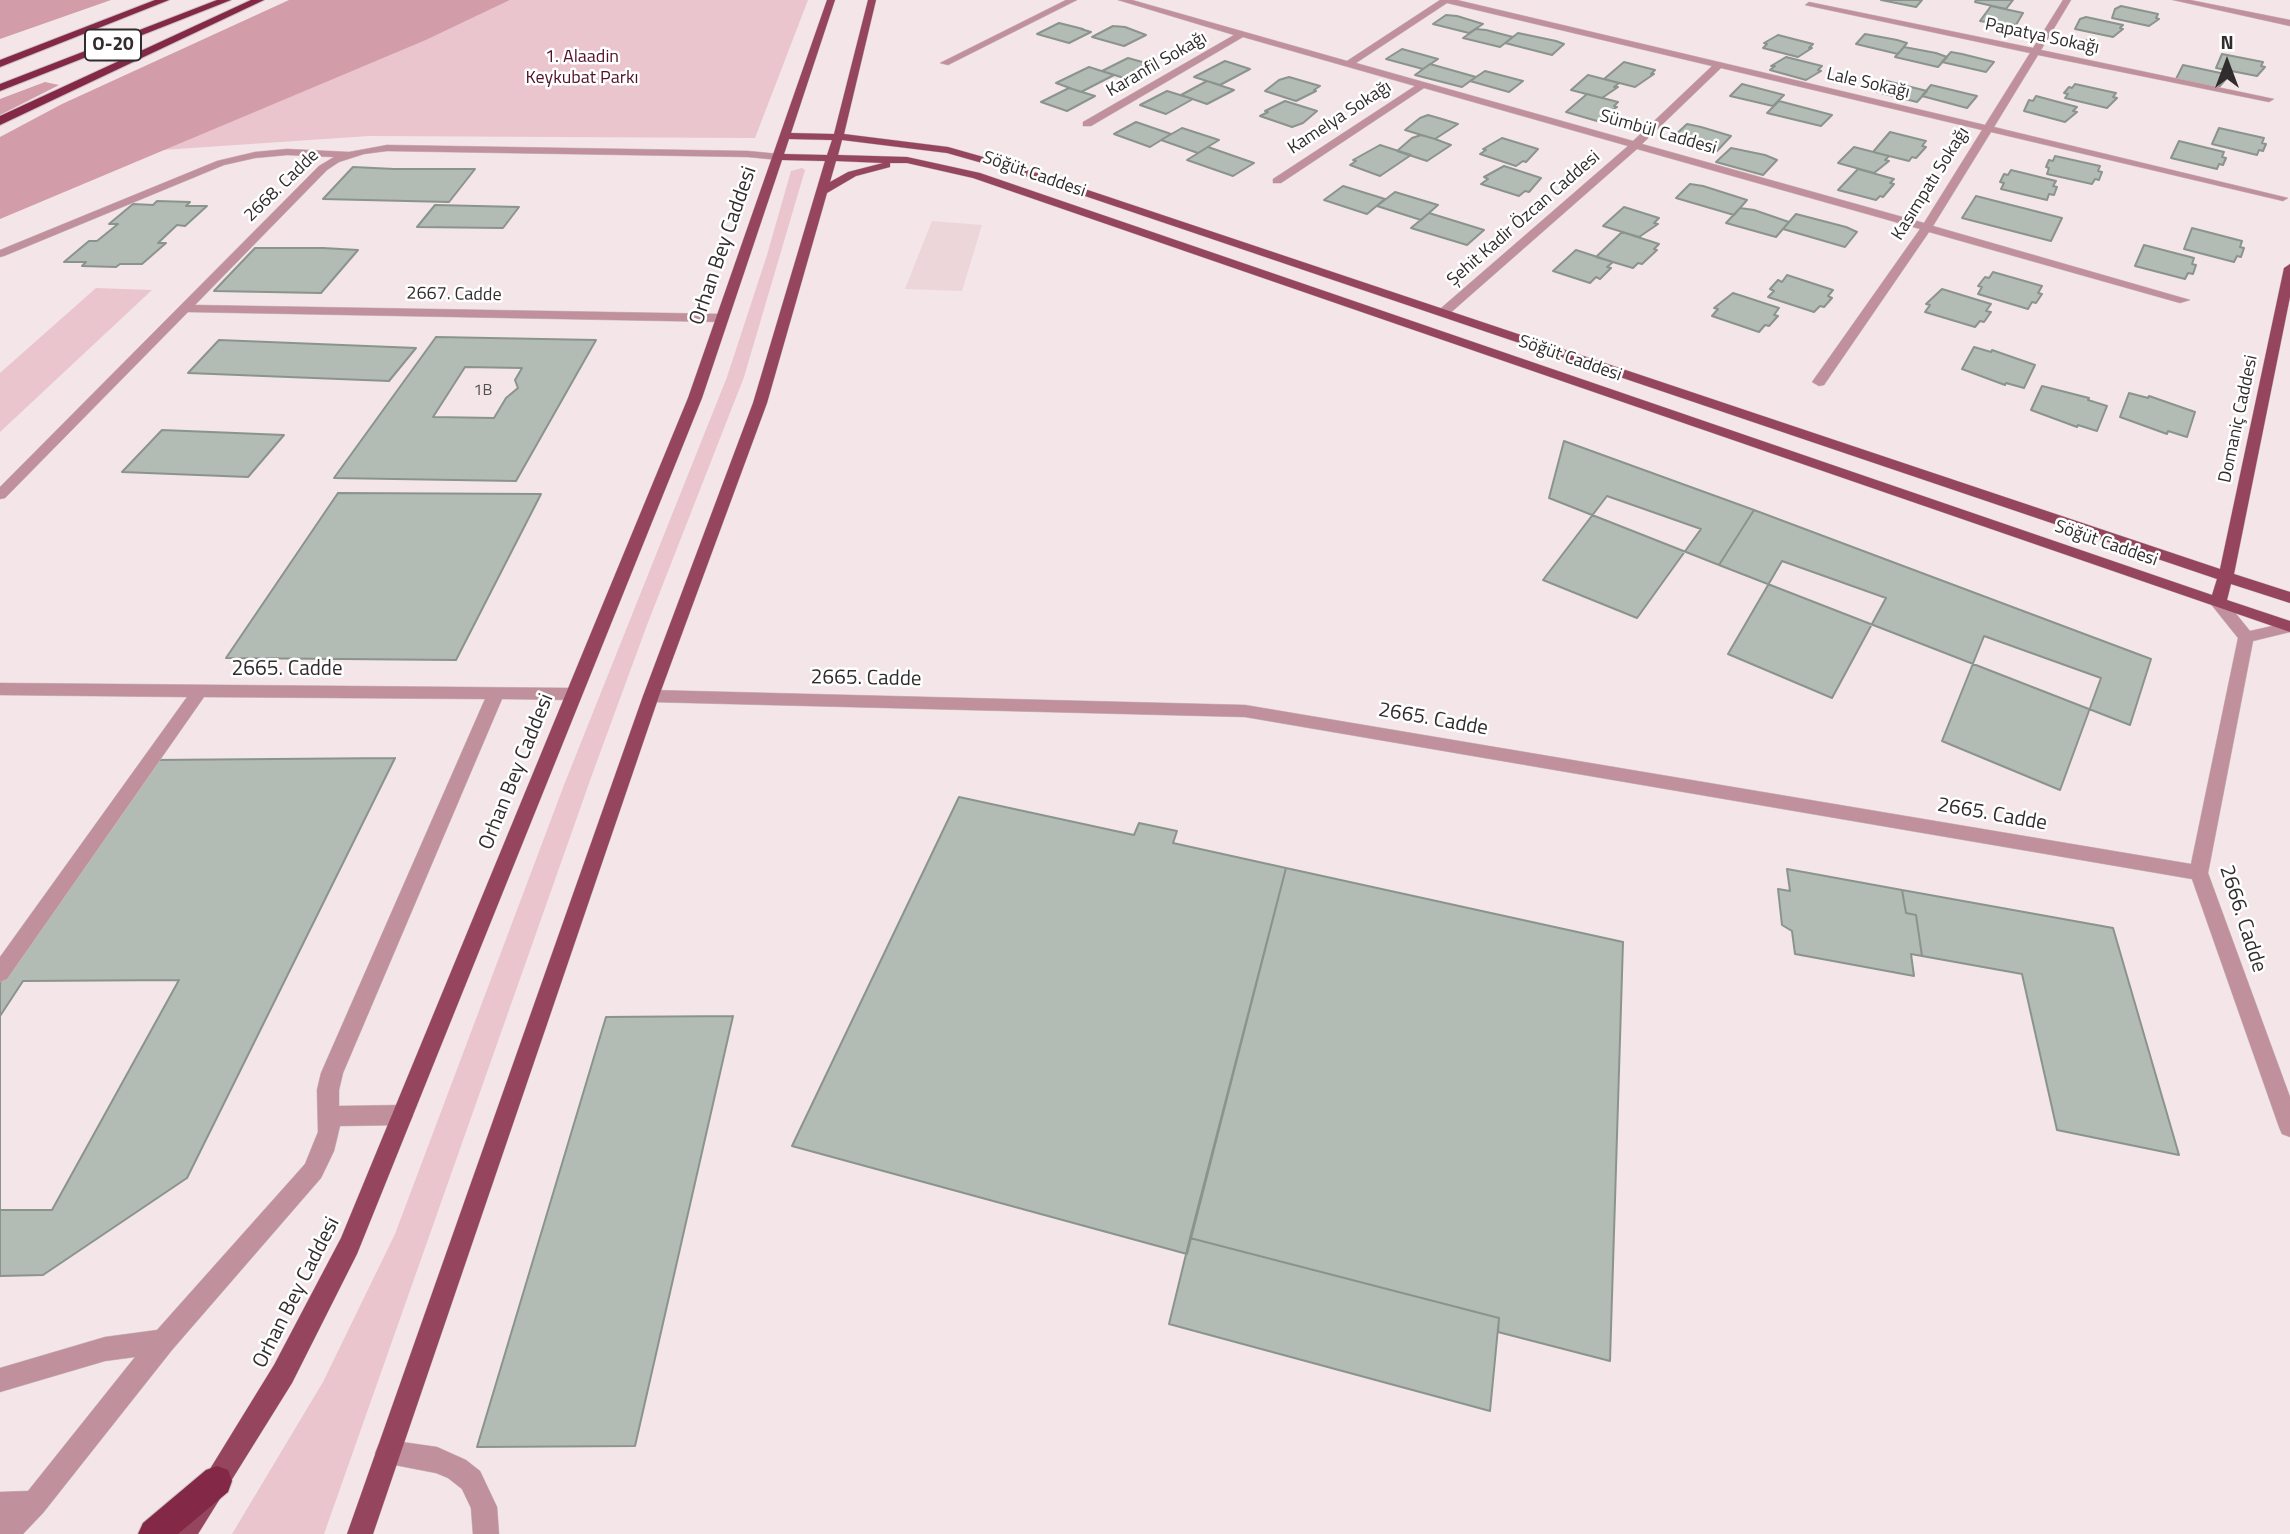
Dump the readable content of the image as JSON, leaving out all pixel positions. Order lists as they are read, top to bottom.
{
  "streets": {
    "highway": ["O-20"],
    "main road": ["Söğüt Caddesi", "Orhan Bey Caddesi", "Domaniç Caddesi"],
    "street": [
      "Papatya Sokağı",
      "Karanfil Sokağı",
      "Lale Sokağı",
      "Kamelya Sokağı",
      "Sümbül Caddesi",
      "Kasımpatı Sokağı",
      "2668. Cadde",
      "Şehit Kadir Özcan Caddesi",
      "2667. Cadde",
      "2665. Cadde",
      "2666. Cadde"
    ]
  },
  "crossings": [
    ["Papatya Sokağı", "Kasımpatı Sokağı"],
    ["Karanfil Sokağı", "Sümbül Caddesi"],
    ["Lale Sokağı", "Kasımpatı Sokağı"],
    ["Lale Sokağı", "Şehit Kadir Özcan Caddesi"],
    ["Kamelya Sokağı", "Sümbül Caddesi"],
    ["Sümbül Caddesi", "Kasımpatı Sokağı"],
    ["Sümbül Caddesi", "Şehit Kadir Özcan Caddesi"],
    ["Söğüt Caddesi", "2668. Cadde"],
    ["Söğüt Caddesi", "Şehit Kadir Özcan Caddesi"],
    ["Söğüt Caddesi", "Orhan Bey Caddesi"],
    ["Söğüt Caddesi", "Domaniç Caddesi"],
    ["2668. Cadde", "Orhan Bey Caddesi"],
    ["2668. Cadde", "2667. Cadde"],
    ["Orhan Bey Caddesi", "2667. Cadde"],
    ["Orhan Bey Caddesi", "2665. Cadde"],
    ["2665. Cadde", "2666. Cadde"]
  ],
  "parks": ["1. Alaadin Keykubat Parkı"],
  "house_numbers": ["1B"],
  "north": "top"
}
